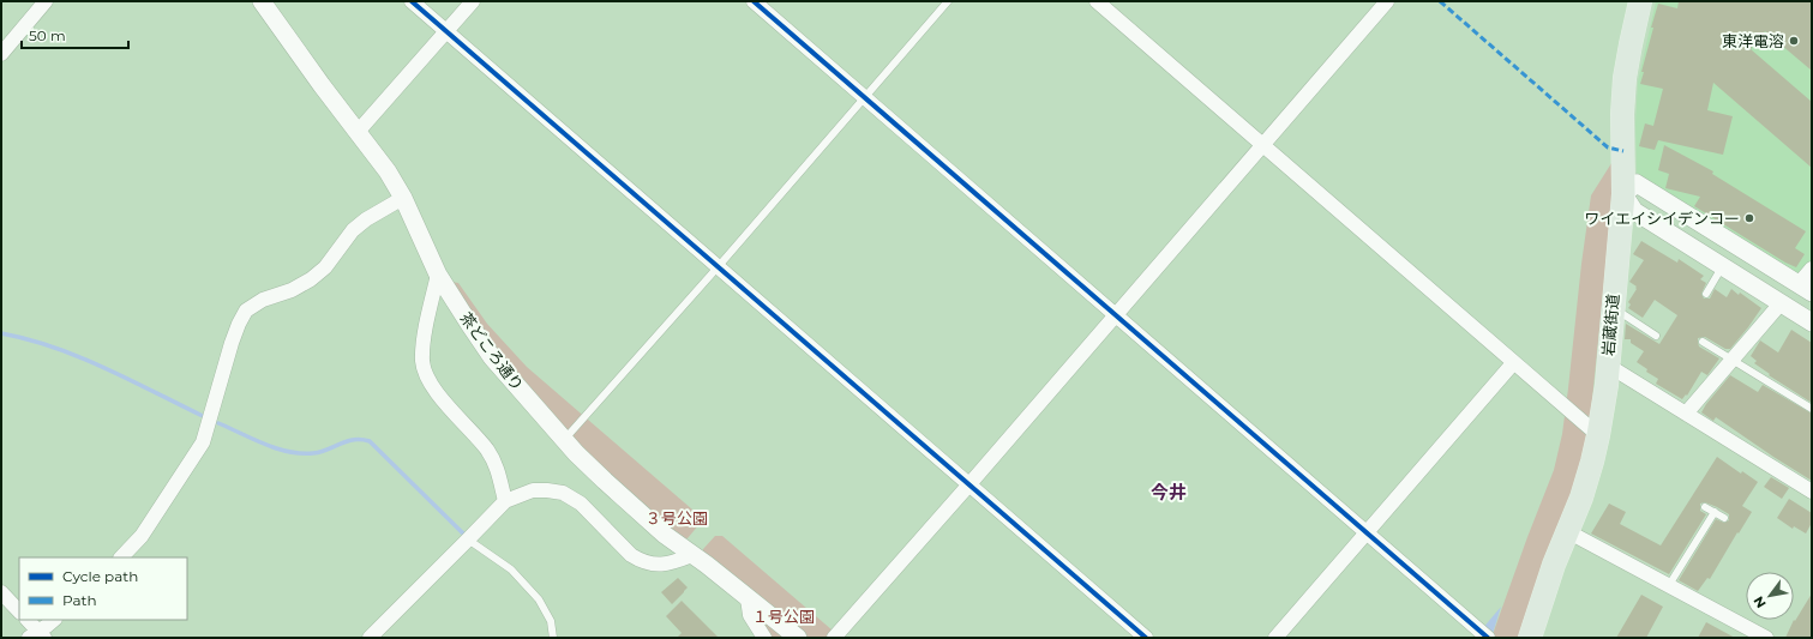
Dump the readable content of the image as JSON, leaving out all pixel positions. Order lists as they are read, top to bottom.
{
  "streets": {
    "main road": ["岩蔵街道"],
    "street": ["茶どころ通り"]
  },
  "districts": ["今井"],
  "parks": ["３号公園", "１号公園"],
  "places": ["東洋電溶", "ワイエイシイデンコー"],
  "legend": ["Cycle path", "Path"],
  "scale_bar": "50 m",
  "north": "bottom left"
}
